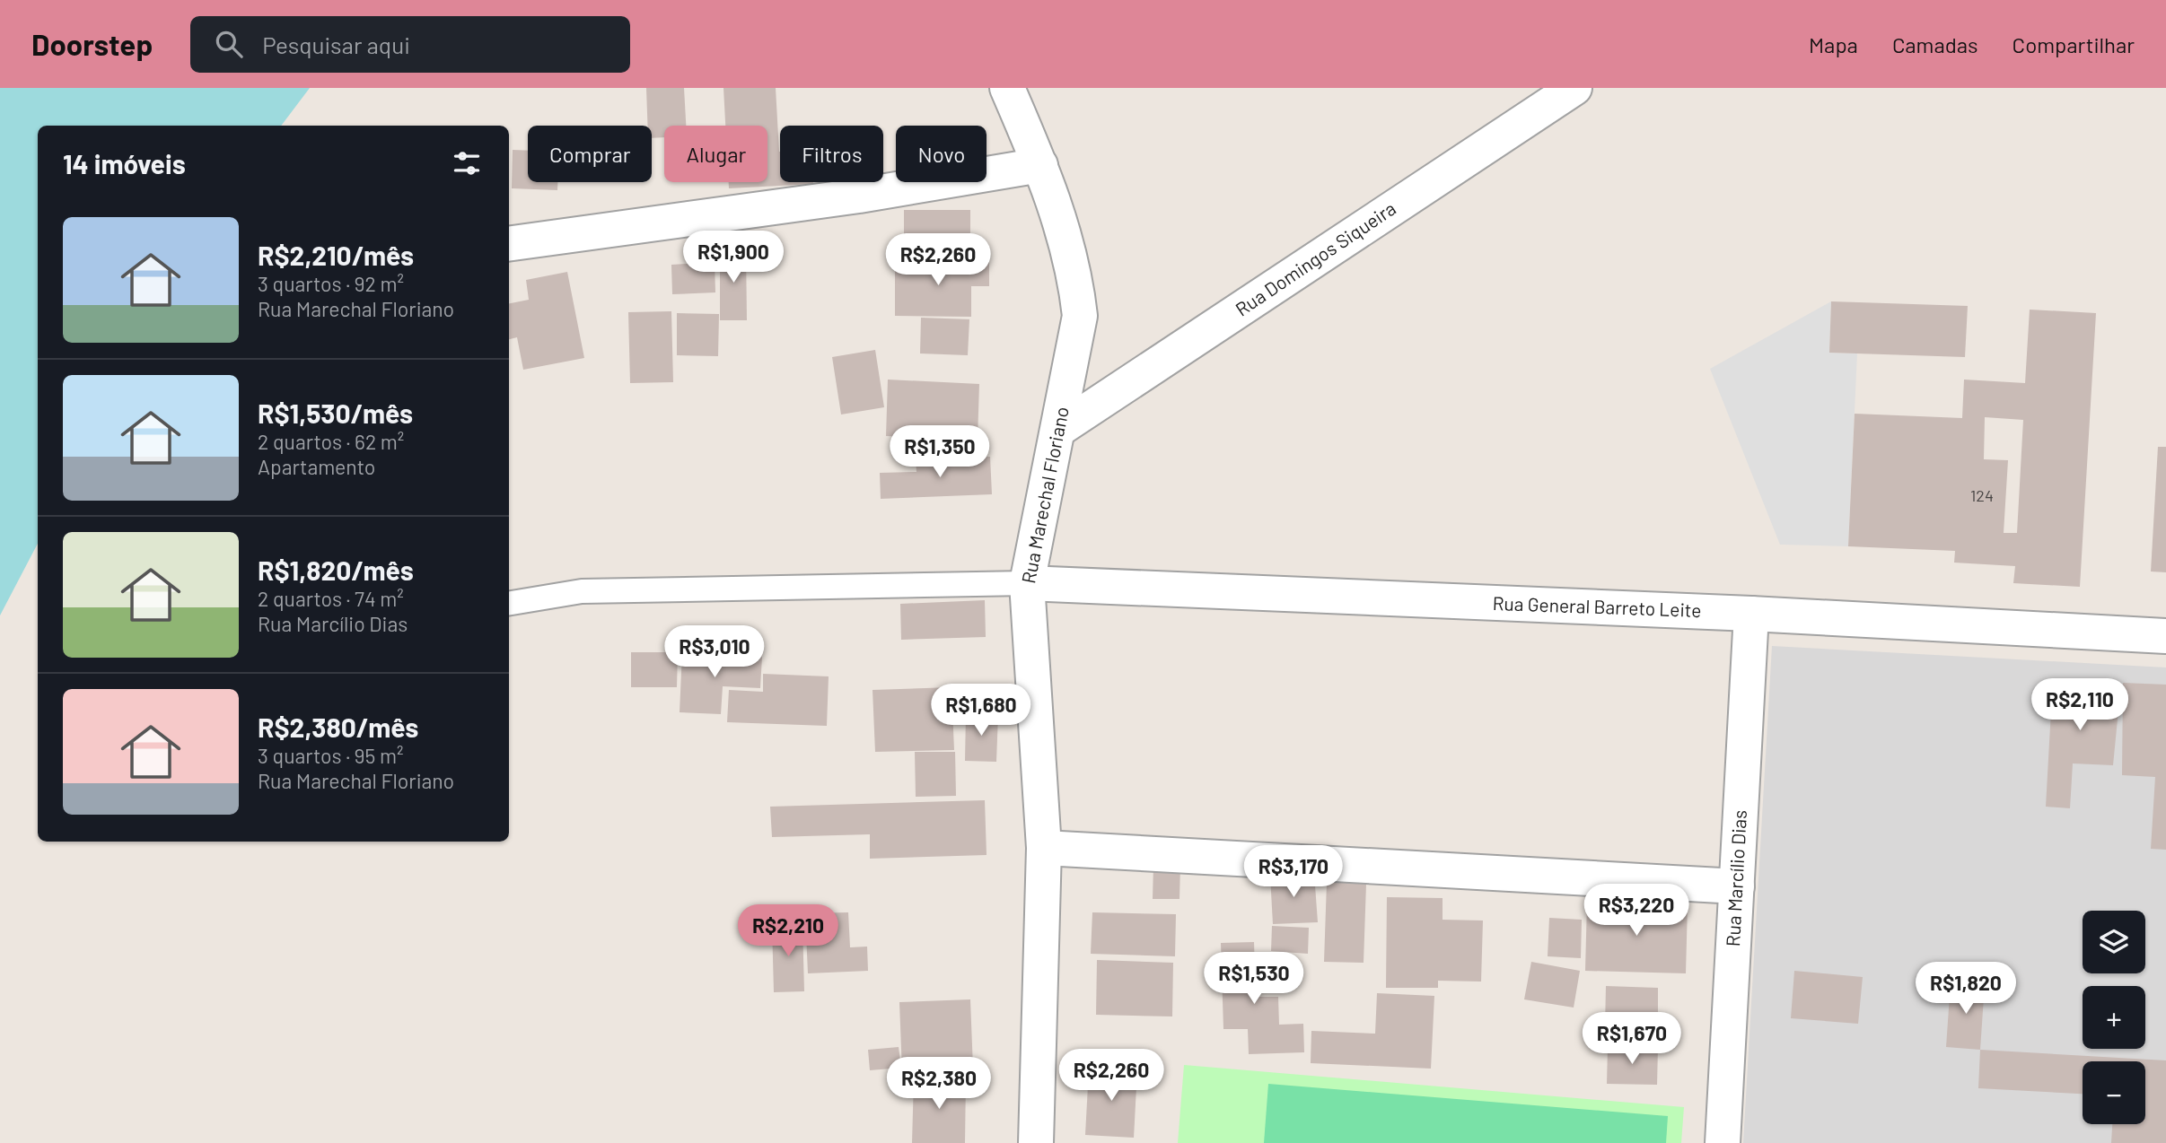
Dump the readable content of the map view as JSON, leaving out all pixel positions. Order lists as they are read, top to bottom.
{
  "streets": {
    "street": [
      "Rua Domingos Siqueira",
      "Rua Marechal Floriano",
      "Rua General Barreto Leite",
      "Rua Marcílio Dias"
    ]
  },
  "crossings": [
    ["Rua Domingos Siqueira", "Rua Marechal Floriano"],
    ["Rua Marechal Floriano", "Rua General Barreto Leite"],
    ["Rua General Barreto Leite", "Rua Marcílio Dias"]
  ],
  "house_numbers": ["124"],
  "page": {
    "header": "Doorstep",
    "search": "Pesquisar aqui",
    "nav": ["Mapa", "Camadas", "Compartilhar"],
    "chip": [
      "Comprar",
      "Alugar",
      "Filtros",
      "Novo"
    ],
    "heading": "14 imóveis",
    "list": [
      {
        "name": "R$2,210/mês",
        "note": "3 quartos · 92 m² · Rua Marechal Floriano"
      },
      {
        "name": "R$1,530/mês",
        "note": "2 quartos · 62 m² · Apartamento"
      },
      {
        "name": "R$1,820/mês",
        "note": "2 quartos · 74 m² · Rua Marcílio Dias"
      },
      {
        "name": "R$2,380/mês",
        "note": "3 quartos · 95 m² · Rua Marechal Floriano"
      }
    ],
    "price": [
      "R$1,900",
      "R$2,260",
      "R$1,350",
      "R$3,010",
      "R$2,110",
      "R$1,680",
      "R$3,170",
      "R$3,220",
      "R$2,210",
      "R$1,530",
      "R$1,820",
      "R$1,670",
      "R$2,260",
      "R$2,380"
    ],
    "map_buttons": ["+", "−"]
  }
}
